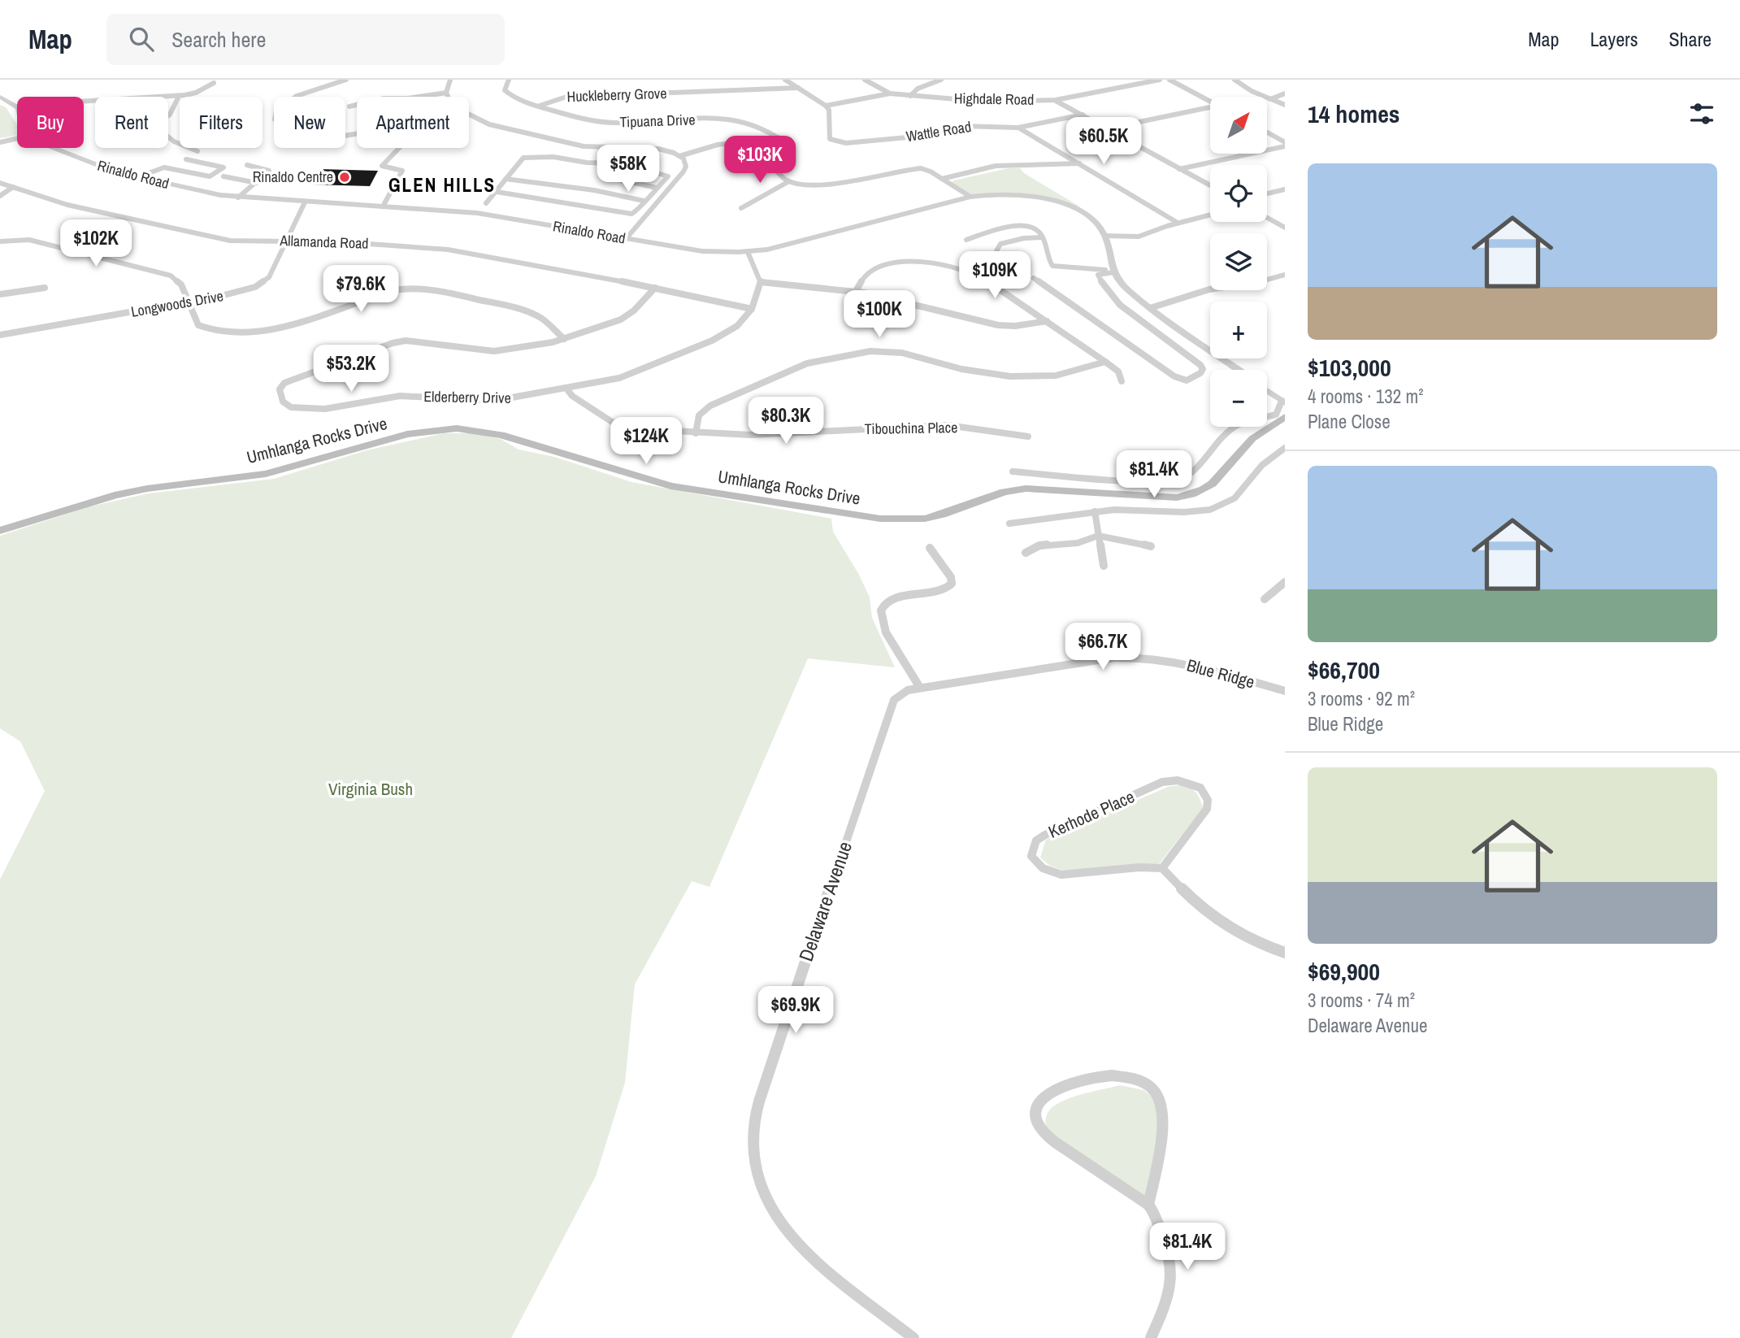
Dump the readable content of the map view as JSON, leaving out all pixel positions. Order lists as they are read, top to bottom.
{
  "streets": {
    "main road": ["Umhlanga Rocks Drive"],
    "street": [
      "Huckleberry Grove",
      "Highdale Road",
      "Tipuana Drive",
      "Wattle Road",
      "Rinaldo Road",
      "Allamanda Road",
      "Longwoods Drive",
      "Elderberry Drive",
      "Tibouchina Place",
      "Blue Ridge",
      "Kerhode Place",
      "Delaware Avenue"
    ]
  },
  "crossings": [
    ["Huckleberry Grove", "Tipuana Drive"],
    ["Rinaldo Road", "Longwoods Drive"],
    ["Allamanda Road", "Longwoods Drive"],
    ["Allamanda Road", "Elderberry Drive"],
    ["Elderberry Drive", "Tibouchina Place"],
    ["Blue Ridge", "Delaware Avenue"]
  ],
  "districts": ["GLEN HILLS"],
  "parks": ["Virginia Bush"],
  "places": ["Rinaldo Centre"],
  "north": "top right",
  "page": {
    "header": "Map",
    "search": "Search here",
    "nav": ["Map", "Layers", "Share"],
    "heading": "14 homes",
    "map_buttons": ["+", "−"],
    "chip": [
      "Buy",
      "Rent",
      "Filters",
      "New",
      "Apartment"
    ],
    "price": [
      "$60.5K",
      "$103K",
      "$58K",
      "$102K",
      "$109K",
      "$79.6K",
      "$100K",
      "$53.2K",
      "$80.3K",
      "$124K",
      "$81.4K",
      "$66.7K",
      "$69.9K",
      "$81.4K"
    ],
    "list": [
      {
        "name": "$103,000",
        "note": "4 rooms · 132 m² · Plane Close"
      },
      {
        "name": "$66,700",
        "note": "3 rooms · 92 m² · Blue Ridge"
      },
      {
        "name": "$69,900",
        "note": "3 rooms · 74 m² · Delaware Avenue"
      }
    ]
  }
}
